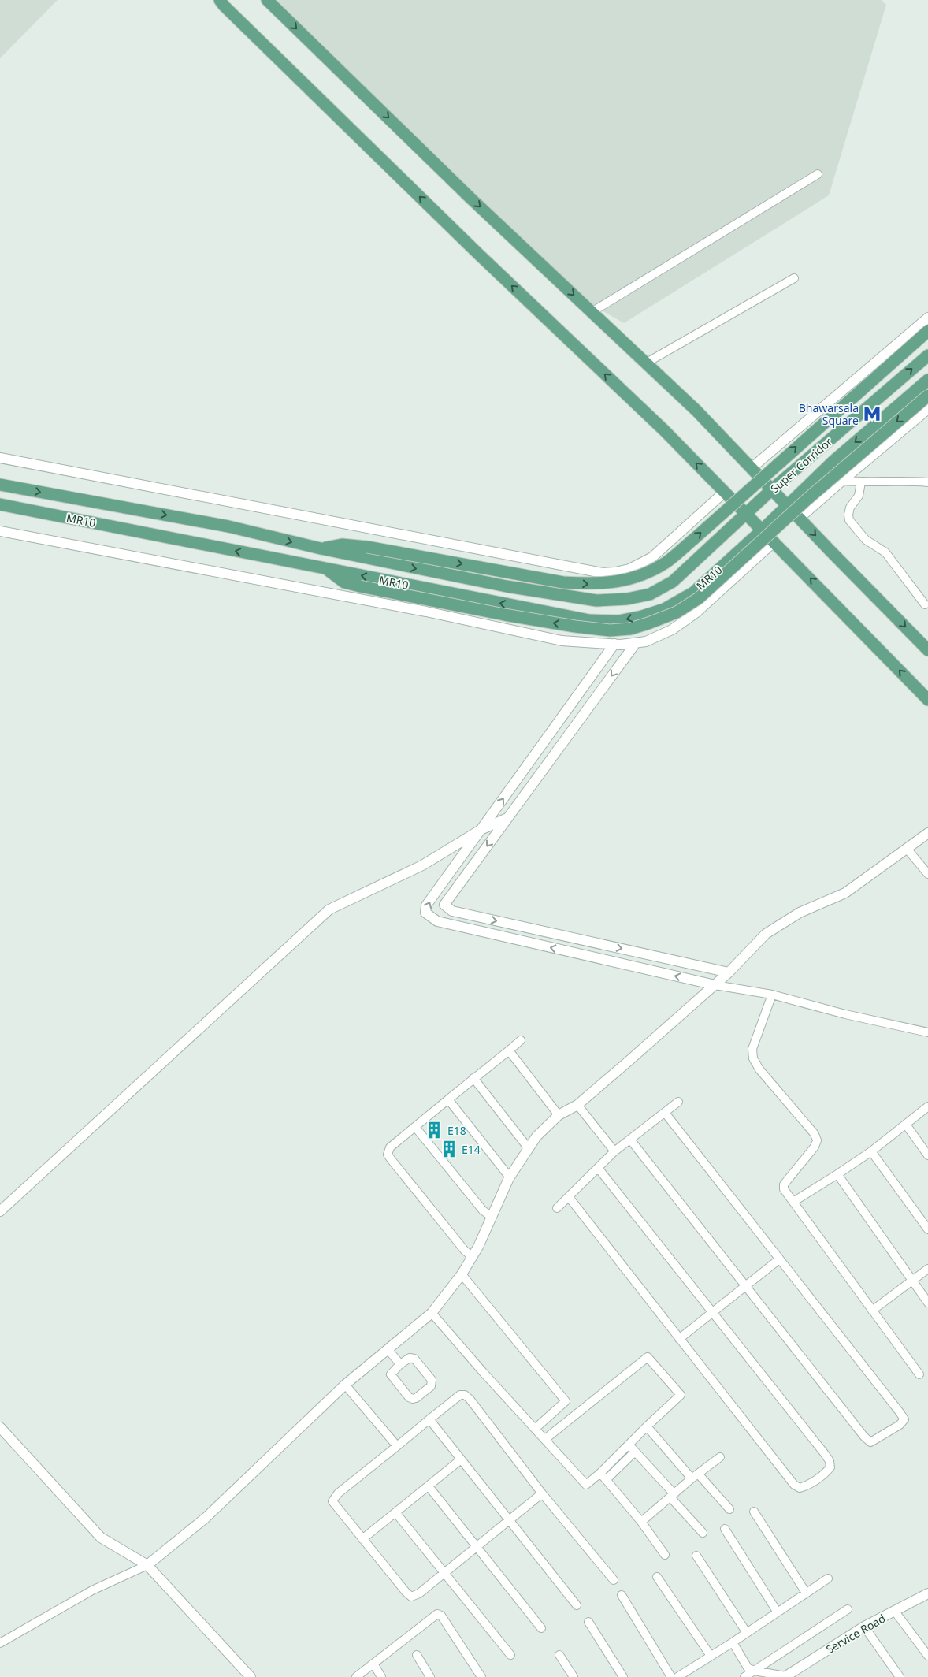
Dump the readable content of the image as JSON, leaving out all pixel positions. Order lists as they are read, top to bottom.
{
  "streets": {
    "main road": ["Super Corridor", "MR10"],
    "street": ["Service Road"]
  },
  "crossings": [
    ["Super Corridor", "MR10"]
  ],
  "places": {
    "metro station": ["Bhawarsala Square"],
    "building": ["E18", "E14"]
  }
}
